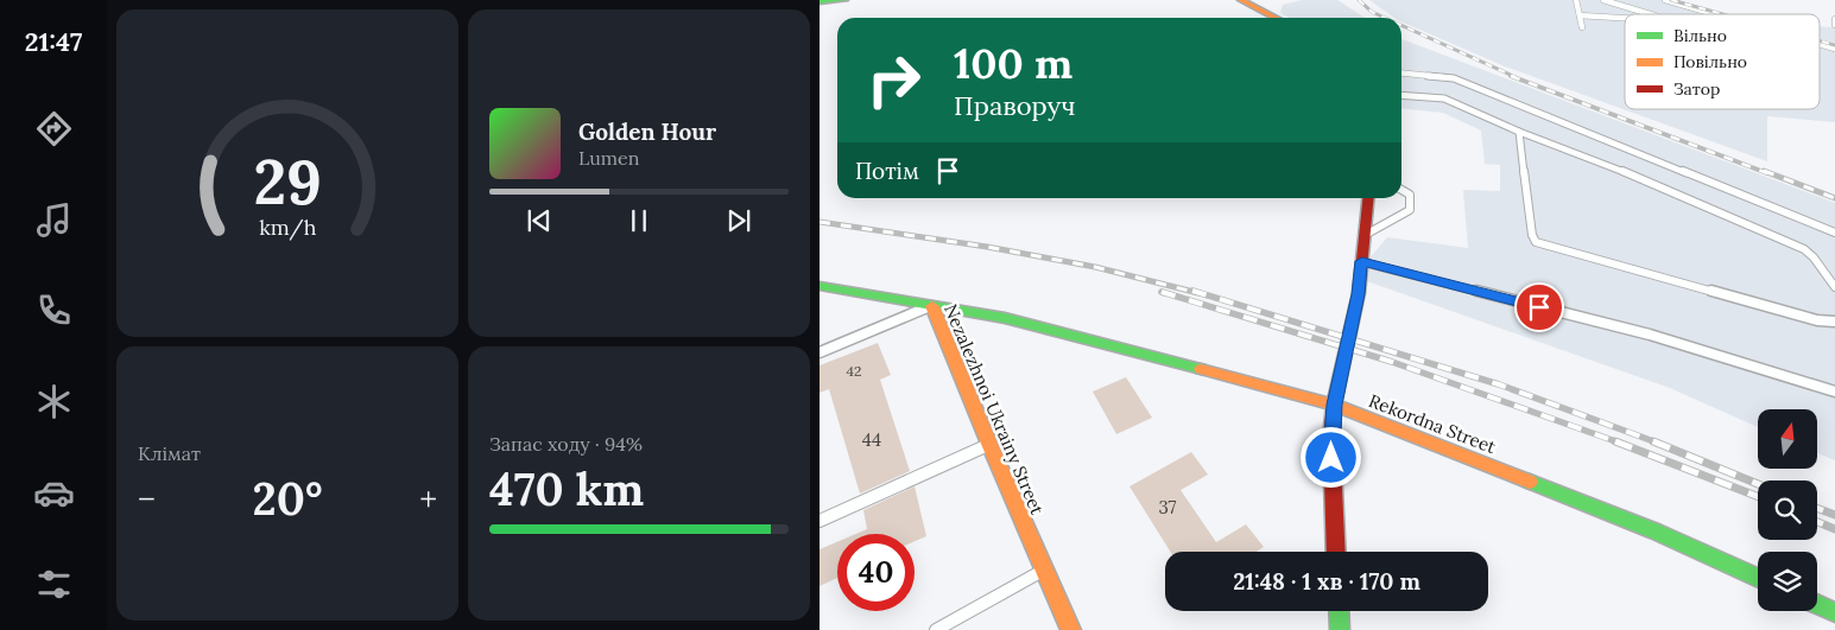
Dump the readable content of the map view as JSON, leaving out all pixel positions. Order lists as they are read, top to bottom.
{
  "streets": {
    "street": ["Nezalezhnoi Ukrainy Street", "Rekordna Street"]
  },
  "crossings": [
    ["Nezalezhnoi Ukrainy Street", "Rekordna Street"]
  ],
  "house_numbers": ["42", "44", "37"],
  "legend": ["Вільно", "Повільно", "Затор"],
  "north": "top",
  "page": {
    "tabs": "21:47",
    "turn": ["100 m", "Праворуч"],
    "song": ["Golden Hour", "Lumen"],
    "then": "Потім",
    "tile": [
      "Клімат",
      ["Запас ходу · 94%", "470 km"]
    ],
    "heat": ["−", "20°", "+"],
    "limit": "40",
    "trip": "21:48 · 1 хв · 170 m",
    "gauge": ["29", "km/h"]
  }
}
